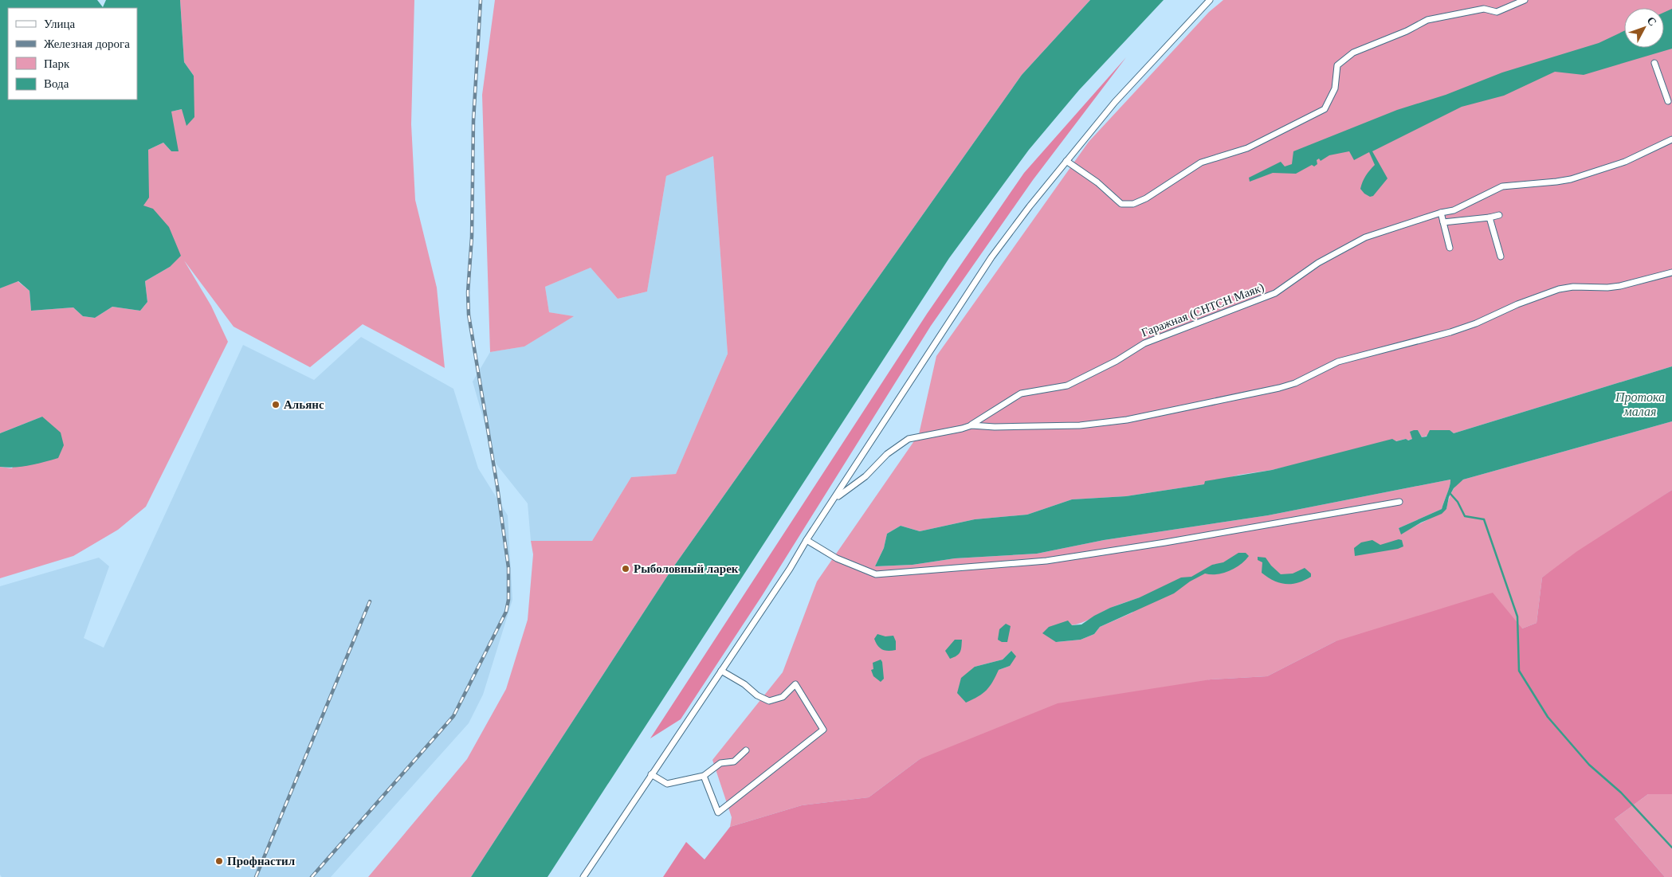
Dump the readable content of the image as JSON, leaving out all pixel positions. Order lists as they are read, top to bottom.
{
  "streets": {
    "street": ["Гаражная (СНТСН Маяк)"]
  },
  "water": ["Протока малая"],
  "places": ["Альянс", "Рыболовный ларек", "Профнастил"],
  "legend": [
    "Улица",
    "Железная дорога",
    "Парк",
    "Вода"
  ],
  "north": "top right"
}
